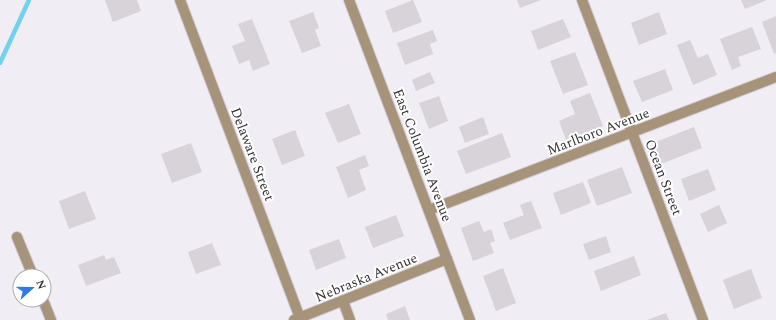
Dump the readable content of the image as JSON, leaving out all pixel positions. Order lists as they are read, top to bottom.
{
  "streets": {
    "street": [
      "Marlboro Avenue",
      "Delaware Street",
      "East Columbia Avenue",
      "Ocean Street",
      "Nebraska Avenue"
    ]
  },
  "crossings": [
    ["Marlboro Avenue", "East Columbia Avenue"],
    ["Marlboro Avenue", "Ocean Street"],
    ["Delaware Street", "Nebraska Avenue"],
    ["East Columbia Avenue", "Nebraska Avenue"]
  ],
  "north": "right"
}
